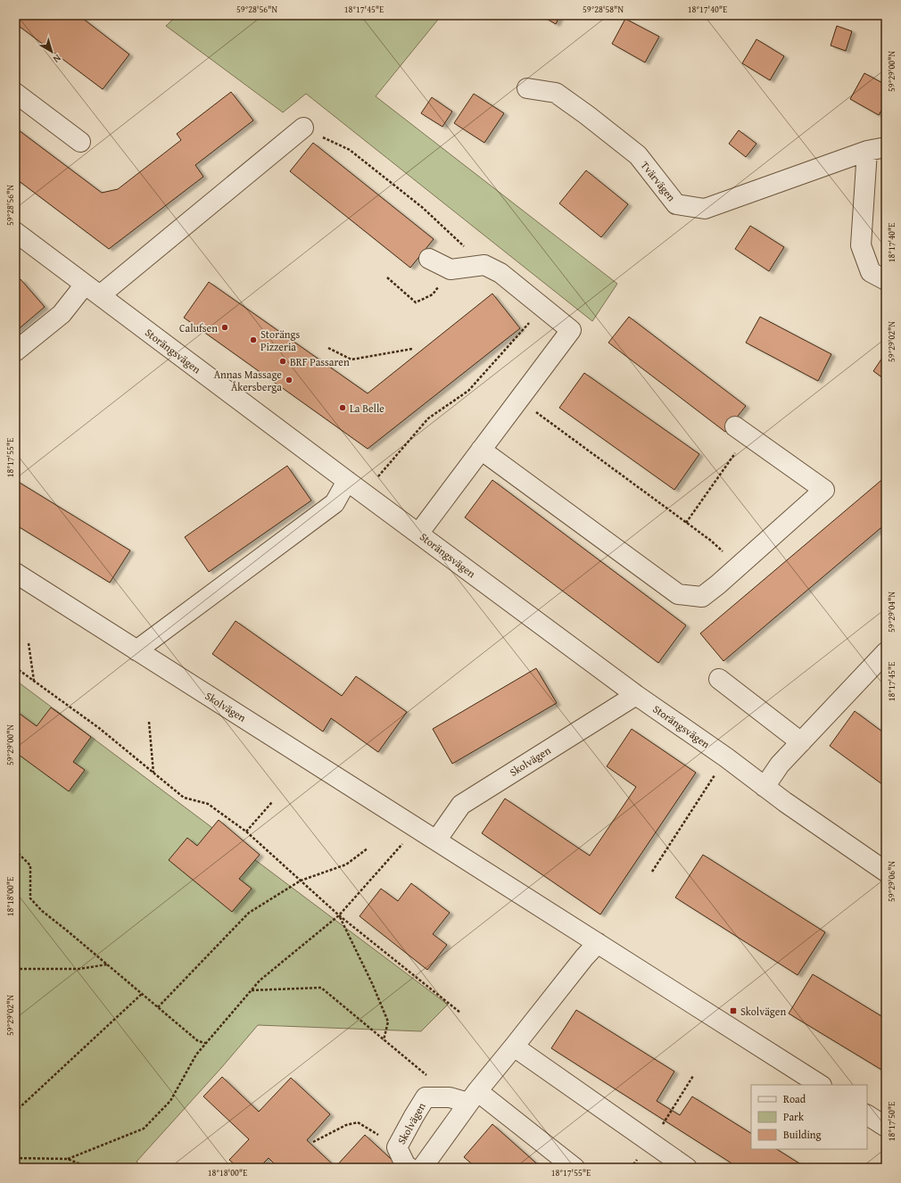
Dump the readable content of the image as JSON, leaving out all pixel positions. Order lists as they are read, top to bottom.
{
  "streets": {
    "street": ["Tvärvägen", "Storängsvägen", "Skolvägen"]
  },
  "crossings": [
    ["Storängsvägen", "Skolvägen"]
  ],
  "places": {
    "other": [
      "Calufsen",
      "Storängs Pizzeria",
      "BRF Passaren",
      "Annas Massage Åkersberga",
      "La Belle"
    ],
    "transit": ["Skolvägen"]
  },
  "legend": ["Road", "Park", "Building"],
  "north": "bottom right",
  "coordinates": [
    "59°28'56\"N",
    "18°17'45\"E",
    "59°28'58\"N",
    "18°17'40\"E",
    "59°29'00\"N",
    "59°29'02\"N",
    "18°17'55\"E",
    "59°29'04\"N",
    "59°29'06\"N",
    "18°18'00\"E",
    "18°17'50\"E"
  ]
}
